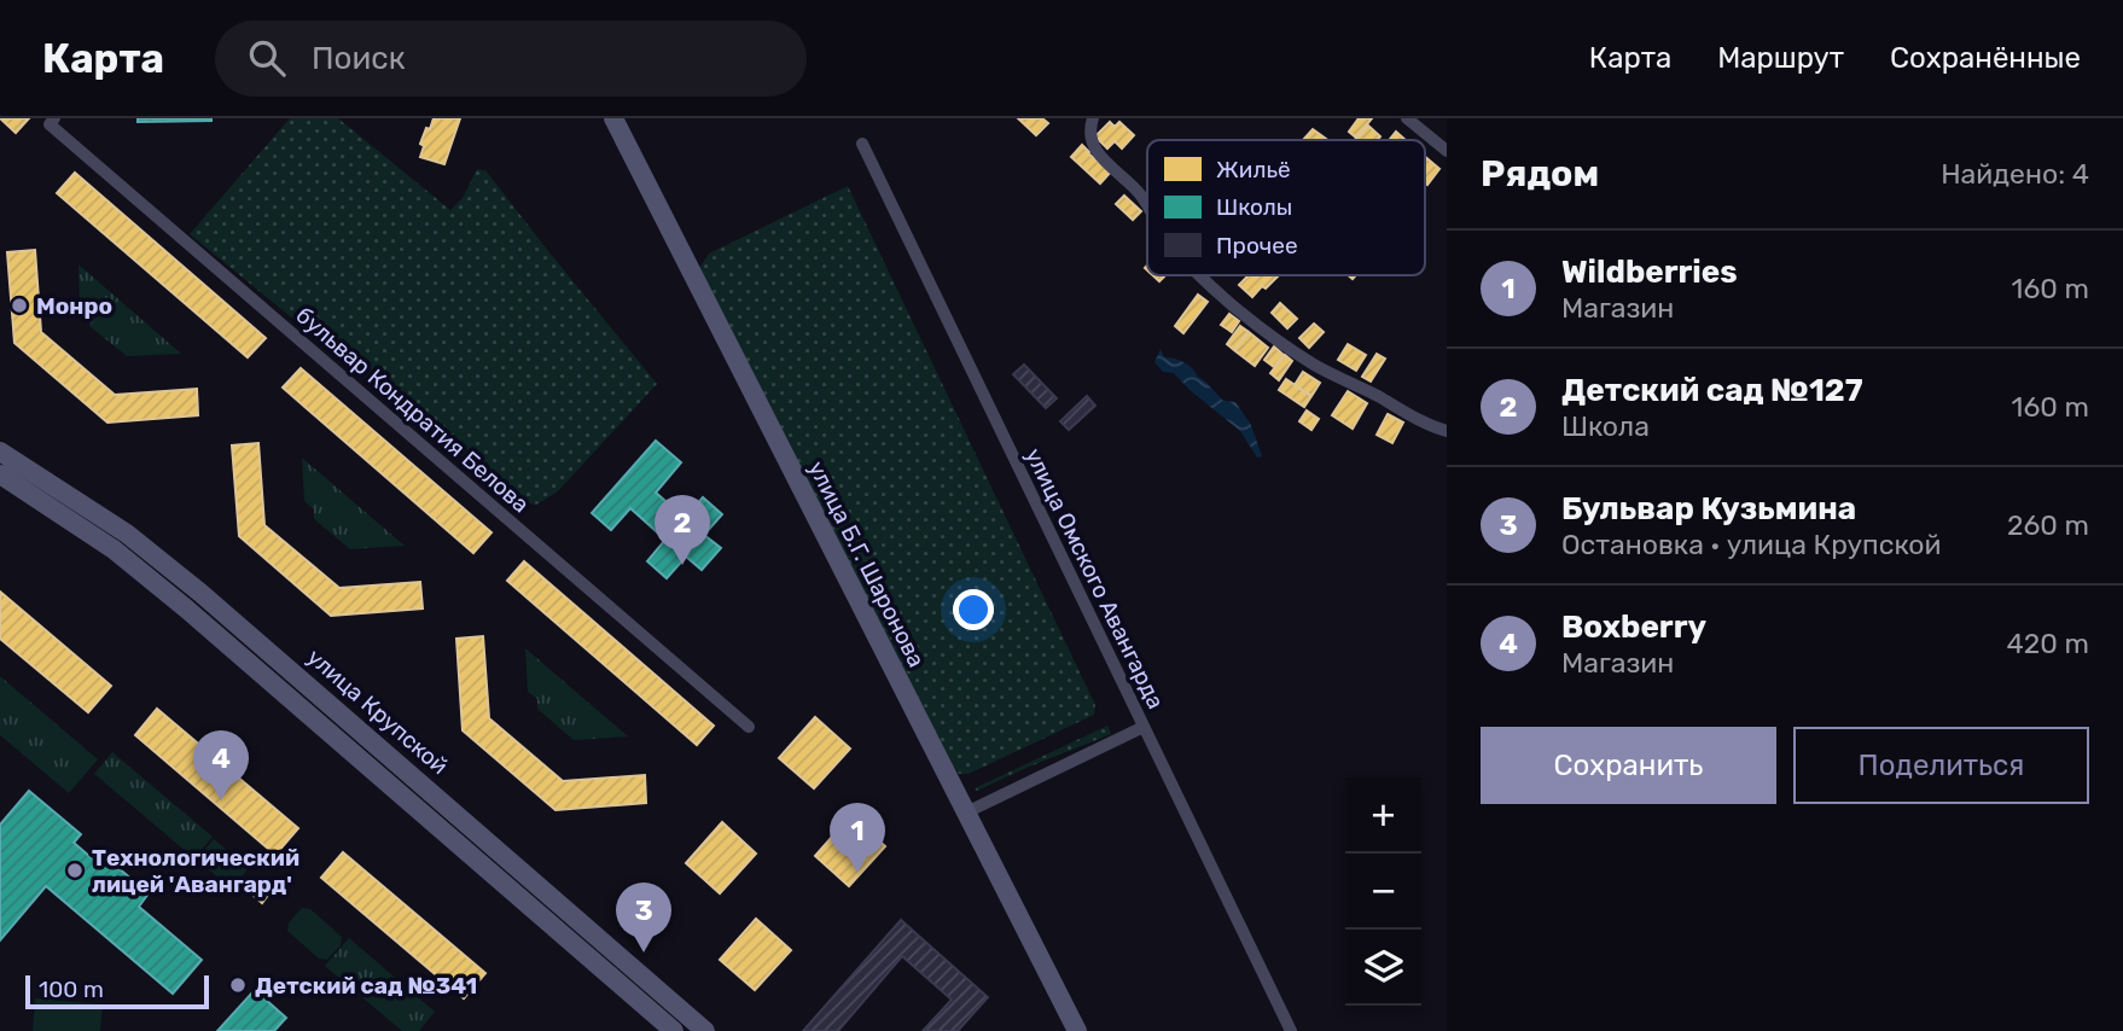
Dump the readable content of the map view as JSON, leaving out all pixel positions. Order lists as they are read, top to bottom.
{
  "streets": {
    "main road": ["улица Б.Г. Шаронова", "улица Крупской"],
    "street": ["бульвар Кондратия Белова", "улица Омского Авангарда"]
  },
  "places": ["Монро", "Технологический лицей 'Авангард'", "Детский сад №341"],
  "legend": ["Жильё", "Школы", "Прочее"],
  "scale_bar": "100 m",
  "page": {
    "header": "Карта",
    "search": "Поиск",
    "nav": ["Карта", "Маршрут", "Сохранённые"],
    "heading": ["Рядом", "Найдено: 4"],
    "list": [
      {
        "mark": "1",
        "name": "Wildberries",
        "note": "Магазин",
        "value": "160 m"
      },
      {
        "mark": "2",
        "name": "Детский сад №127",
        "note": "Школа",
        "value": "160 m"
      },
      {
        "mark": "3",
        "name": "Бульвар Кузьмина",
        "note": "Остановка · улица Крупской",
        "value": "260 m"
      },
      {
        "mark": "4",
        "name": "Boxberry",
        "note": "Магазин",
        "value": "420 m"
      }
    ],
    "pins": [
      "2",
      "4",
      "1",
      "3"
    ],
    "buttons": ["Сохранить", "Поделиться"],
    "map_buttons": ["+", "−"],
    "scale": "100 m"
  }
}
